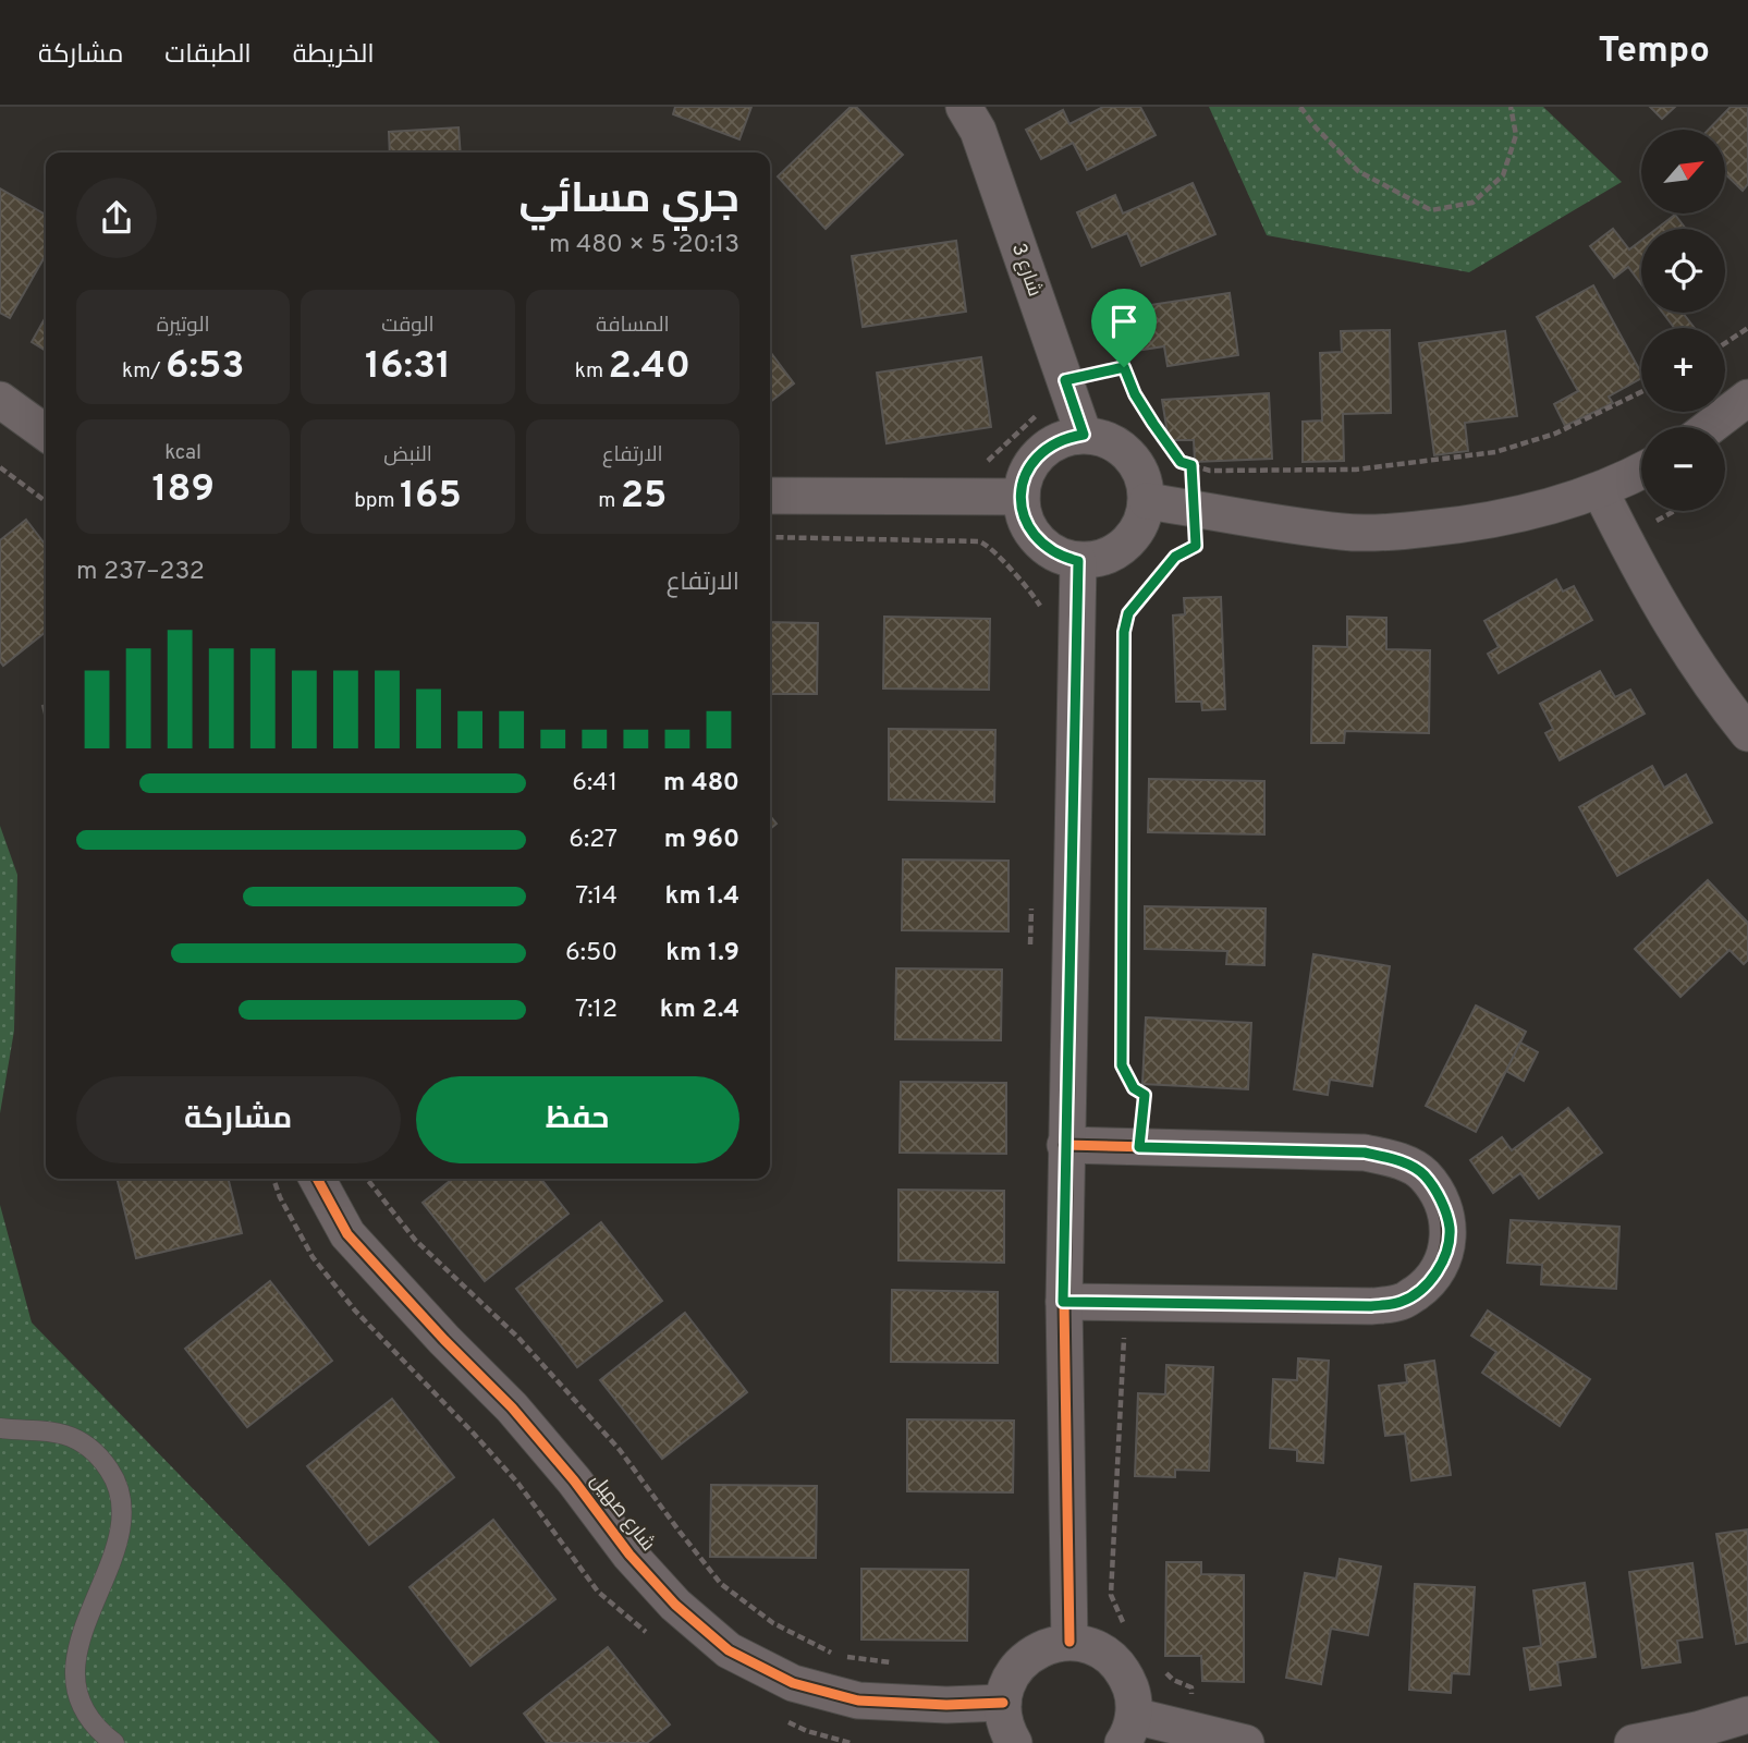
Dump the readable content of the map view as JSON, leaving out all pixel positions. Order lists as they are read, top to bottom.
{
  "streets": {
    "street": ["3 شارع", "شارع صهيل"]
  },
  "north": "top right",
  "page": {
    "header": "Tempo",
    "nav": ["الخريطة", "الطبقات", "مشاركة"],
    "map_buttons": ["+", "−"],
    "heading": ["جري مسائي", "20:13 · 5 × 480 m"],
    "stats": [
      ["المسافة", "2.40 km"],
      ["الوقت", "16:31"],
      ["الوتيرة", "6:53 /km"],
      ["الارتفاع", "25 m"],
      ["النبض", "165 bpm"],
      ["kcal", "189"]
    ],
    "chart": ["الارتفاع", "232–237 m"],
    "list": [
      {
        "name": "480 m",
        "note": "6:41"
      },
      {
        "name": "960 m",
        "note": "6:27"
      },
      {
        "name": "1.4 km",
        "note": "7:14"
      },
      {
        "name": "1.9 km",
        "note": "6:50"
      },
      {
        "name": "2.4 km",
        "note": "7:12"
      }
    ],
    "buttons": ["حفظ", "مشاركة"]
  }
}
